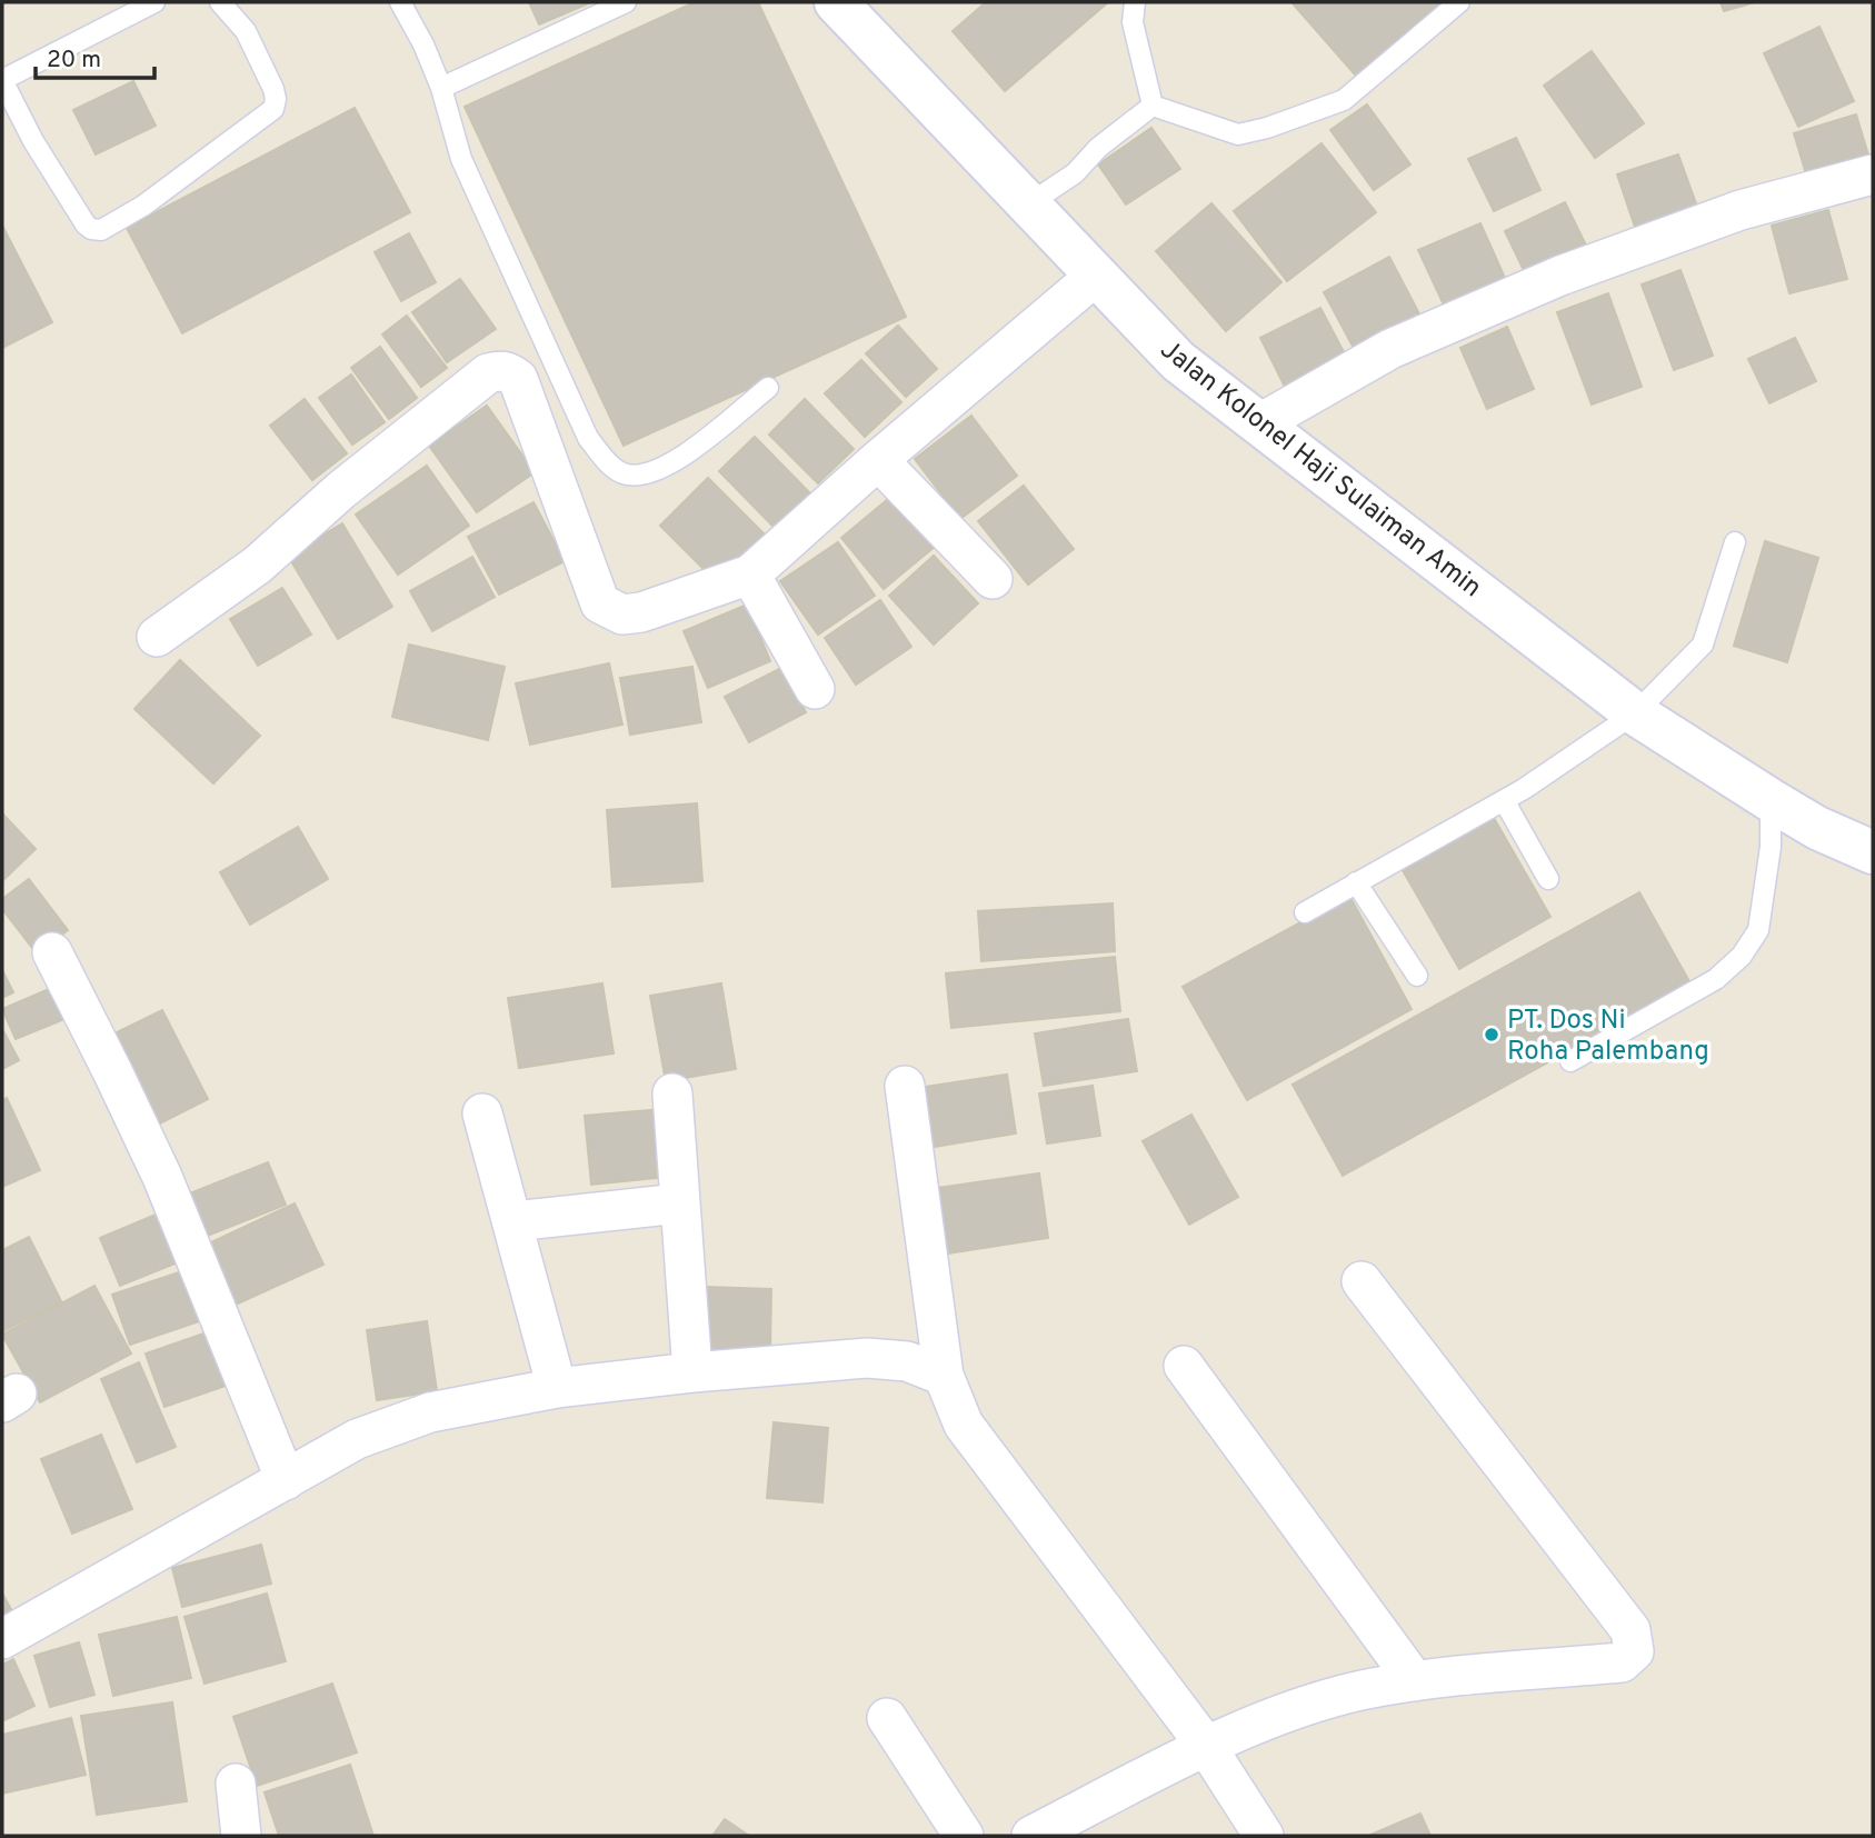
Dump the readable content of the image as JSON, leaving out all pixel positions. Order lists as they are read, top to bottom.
{
  "streets": {
    "street": ["Jalan Kolonel Haji Sulaiman Amin"]
  },
  "places": ["PT. Dos Ni Roha Palembang"],
  "scale_bar": "20 m"
}
